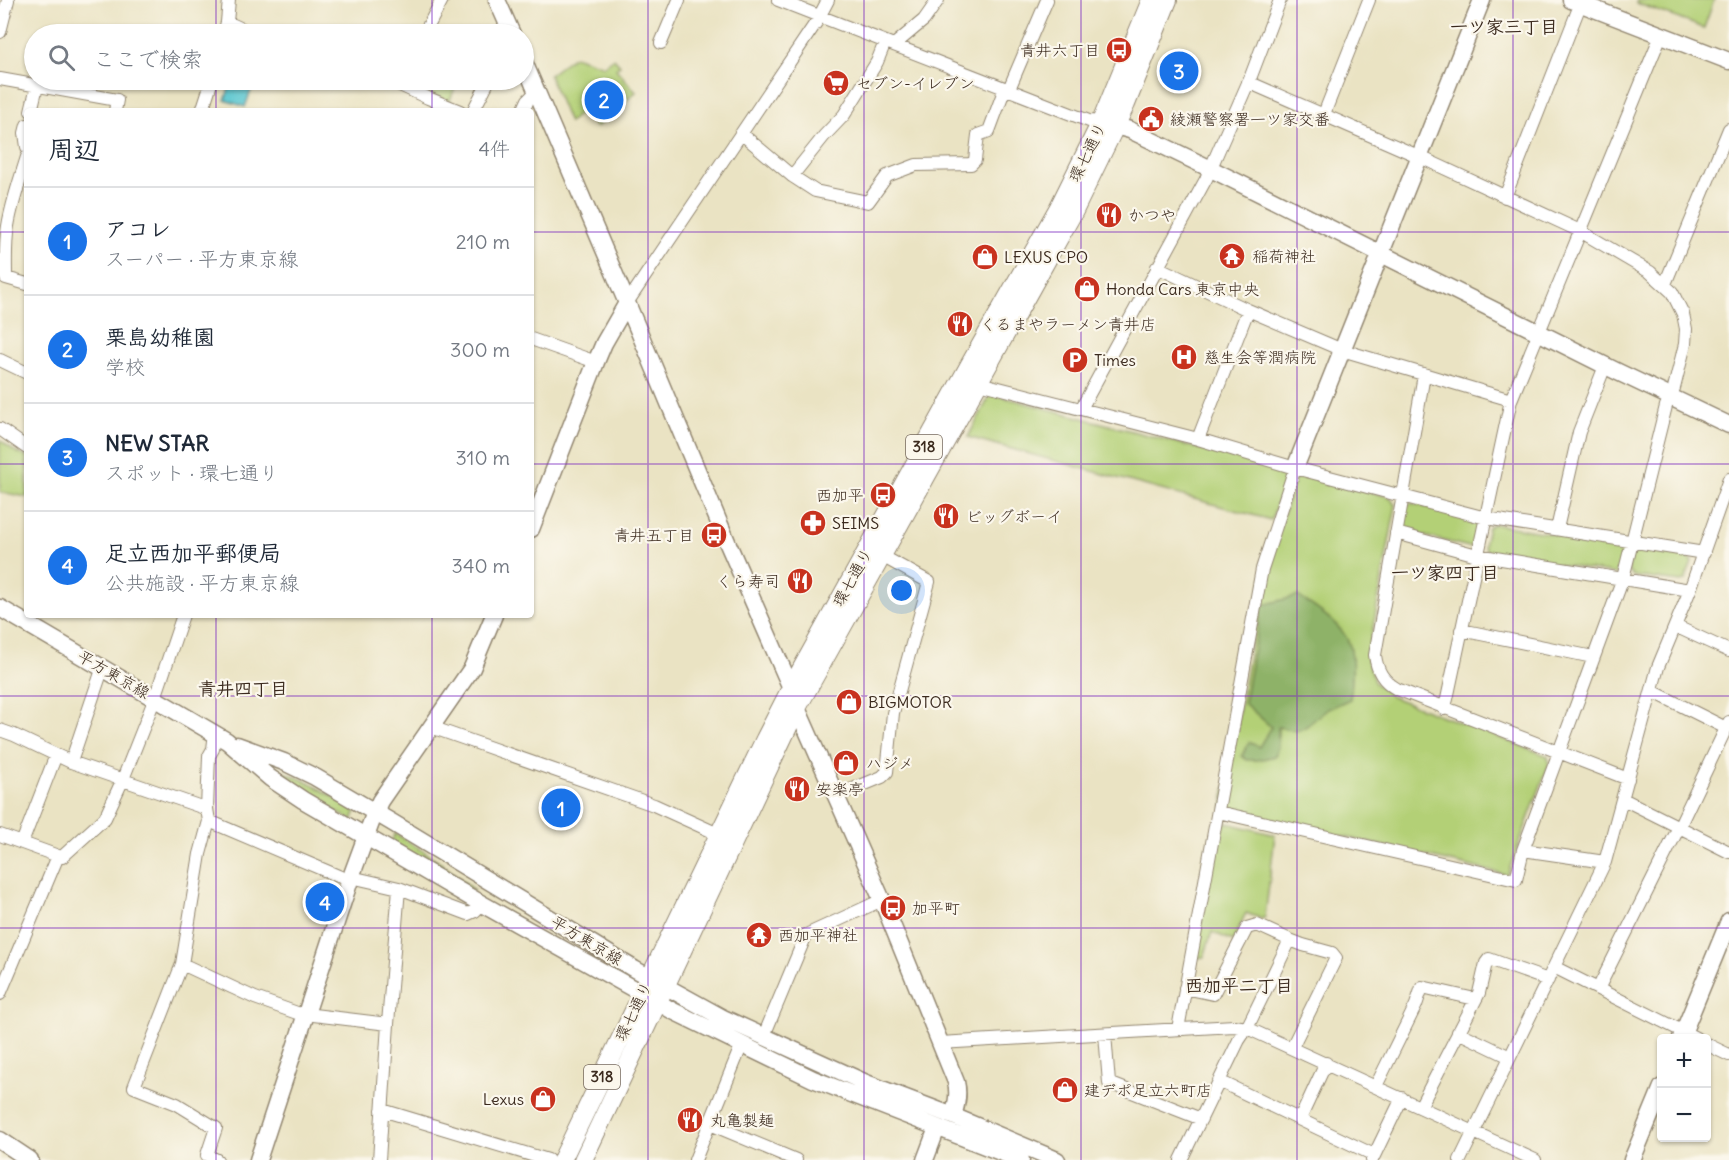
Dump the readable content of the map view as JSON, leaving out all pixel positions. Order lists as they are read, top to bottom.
{
  "streets": {
    "main road": ["環七通り", "318"],
    "street": ["平方東京線"]
  },
  "crossings": [
    ["環七通り", "平方東京線"]
  ],
  "districts": [
    "一ツ家三丁目",
    "一ツ家四丁目",
    "青井四丁目",
    "西加平二丁目"
  ],
  "places": {
    "bus stop": [
      "青井六丁目",
      "西加平",
      "青井五丁目",
      "加平町"
    ],
    "supermarket": ["セブン-イレブン"],
    "public building": ["綾瀬警察署一ツ家交番"],
    "restaurant": [
      "かつや",
      "くるまやラーメン青井店",
      "ビッグボーイ",
      "くら寿司",
      "安楽亭",
      "丸亀製麺"
    ],
    "temple": ["稲荷神社", "西加平神社"],
    "shop": [
      "LEXUS CPO",
      "Honda Cars 東京中央",
      "BIGMOTOR",
      "ハジメ",
      "建デポ足立六町店",
      "Lexus"
    ],
    "hospital": ["慈生会等潤病院"],
    "parking": ["Times"],
    "pharmacy": ["SEIMS"]
  },
  "page": {
    "search": "ここで検索",
    "pins": [
      "3",
      "2",
      "1",
      "4"
    ],
    "heading": ["周辺", "4件"],
    "list": [
      {
        "mark": "1",
        "name": "アコレ",
        "note": "スーパー · 平方東京線",
        "value": "210 m"
      },
      {
        "mark": "2",
        "name": "栗島幼稚園",
        "note": "学校",
        "value": "300 m"
      },
      {
        "mark": "3",
        "name": "NEW STAR",
        "note": "スポット · 環七通り",
        "value": "310 m"
      },
      {
        "mark": "4",
        "name": "足立西加平郵便局",
        "note": "公共施設 · 平方東京線",
        "value": "340 m"
      }
    ],
    "map_buttons": ["+", "−"]
  }
}
